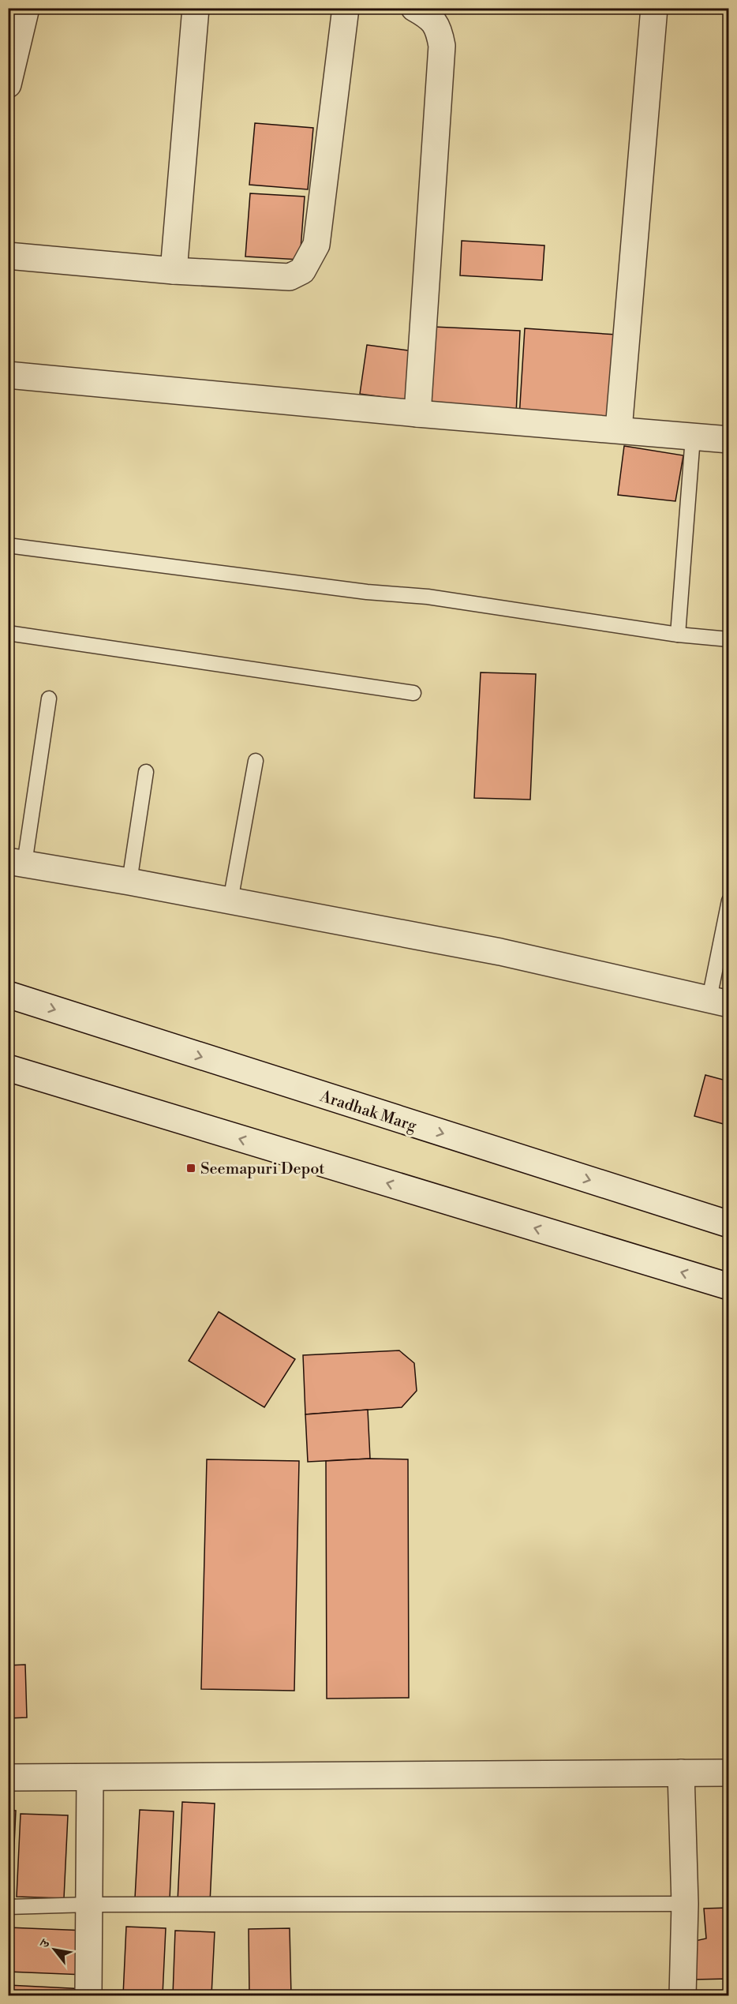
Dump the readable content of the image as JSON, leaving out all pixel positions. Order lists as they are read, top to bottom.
{
  "streets": {
    "street": ["Aradhak Marg"]
  },
  "places": {
    "transit": ["Seemapuri Depot"]
  },
  "north": "top left"
}
